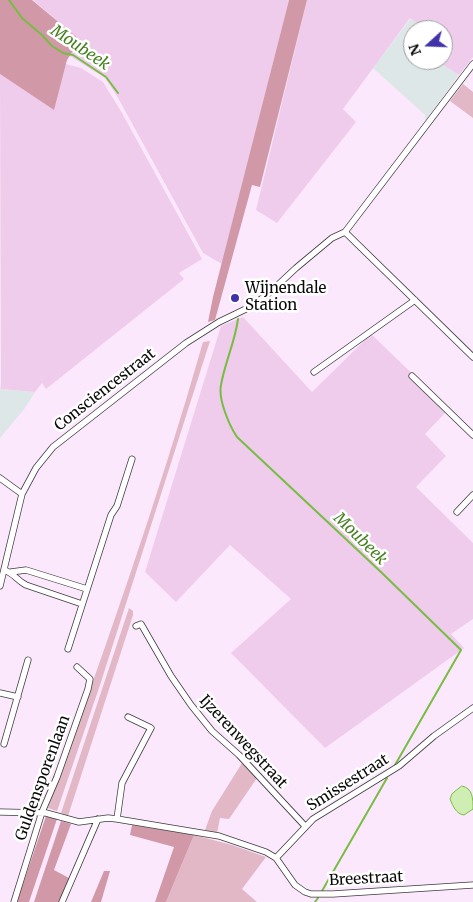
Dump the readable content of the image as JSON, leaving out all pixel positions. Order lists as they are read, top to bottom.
{
  "streets": {
    "street": [
      "Consciencestraat",
      "Ijzerenwegstraat",
      "Guldensporenlaan",
      "Smissestraat",
      "Breestraat"
    ]
  },
  "crossings": [
    ["Ijzerenwegstraat", "Smissestraat"],
    ["Smissestraat", "Breestraat"]
  ],
  "water": ["Moubeek"],
  "places": ["Wijnendale Station"],
  "north": "left"
}
